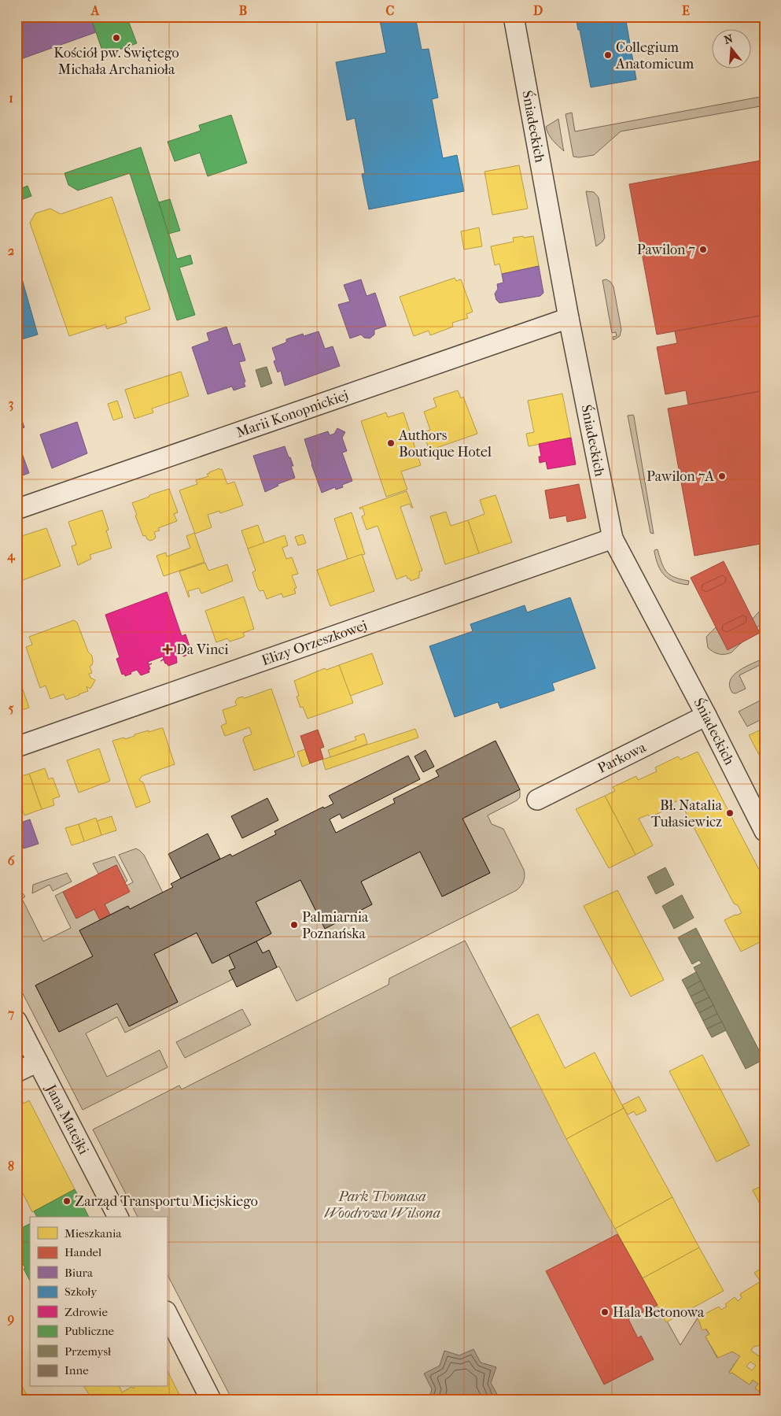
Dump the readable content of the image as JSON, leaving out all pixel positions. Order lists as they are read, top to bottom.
{
  "streets": {
    "street": [
      "Śniadeckich",
      "Marii Konopnickiej",
      "Elizy Orzeszkowej",
      "Parkowa",
      "Jana Matejki"
    ]
  },
  "crossings": [
    ["Śniadeckich", "Marii Konopnickiej"],
    ["Śniadeckich", "Elizy Orzeszkowej"],
    ["Śniadeckich", "Parkowa"]
  ],
  "parks": ["Park Thomasa Woodrowa Wilsona"],
  "places": {
    "other": [
      "Kościół pw. Świętego Michała Archanioła",
      "Collegium Anatomicum",
      "Pawilon 7",
      "Authors Boutique Hotel",
      "Pawilon 7A",
      "Bł. Natalia Tułasiewicz",
      "Palmiarnia Poznańska",
      "Zarząd Transportu Miejskiego",
      "Hala Betonowa"
    ],
    "health": ["Da Vinci"]
  },
  "legend": [
    "Mieszkania",
    "Handel",
    "Biura",
    "Szkoły",
    "Zdrowie",
    "Publiczne",
    "Przemysł",
    "Inne"
  ],
  "north": "top",
  "grid": {
    "columns": [
      "A",
      "B",
      "C",
      "D",
      "E"
    ],
    "rows": [
      "1",
      "2",
      "3",
      "4",
      "5",
      "6",
      "7",
      "8",
      "9"
    ]
  }
}
